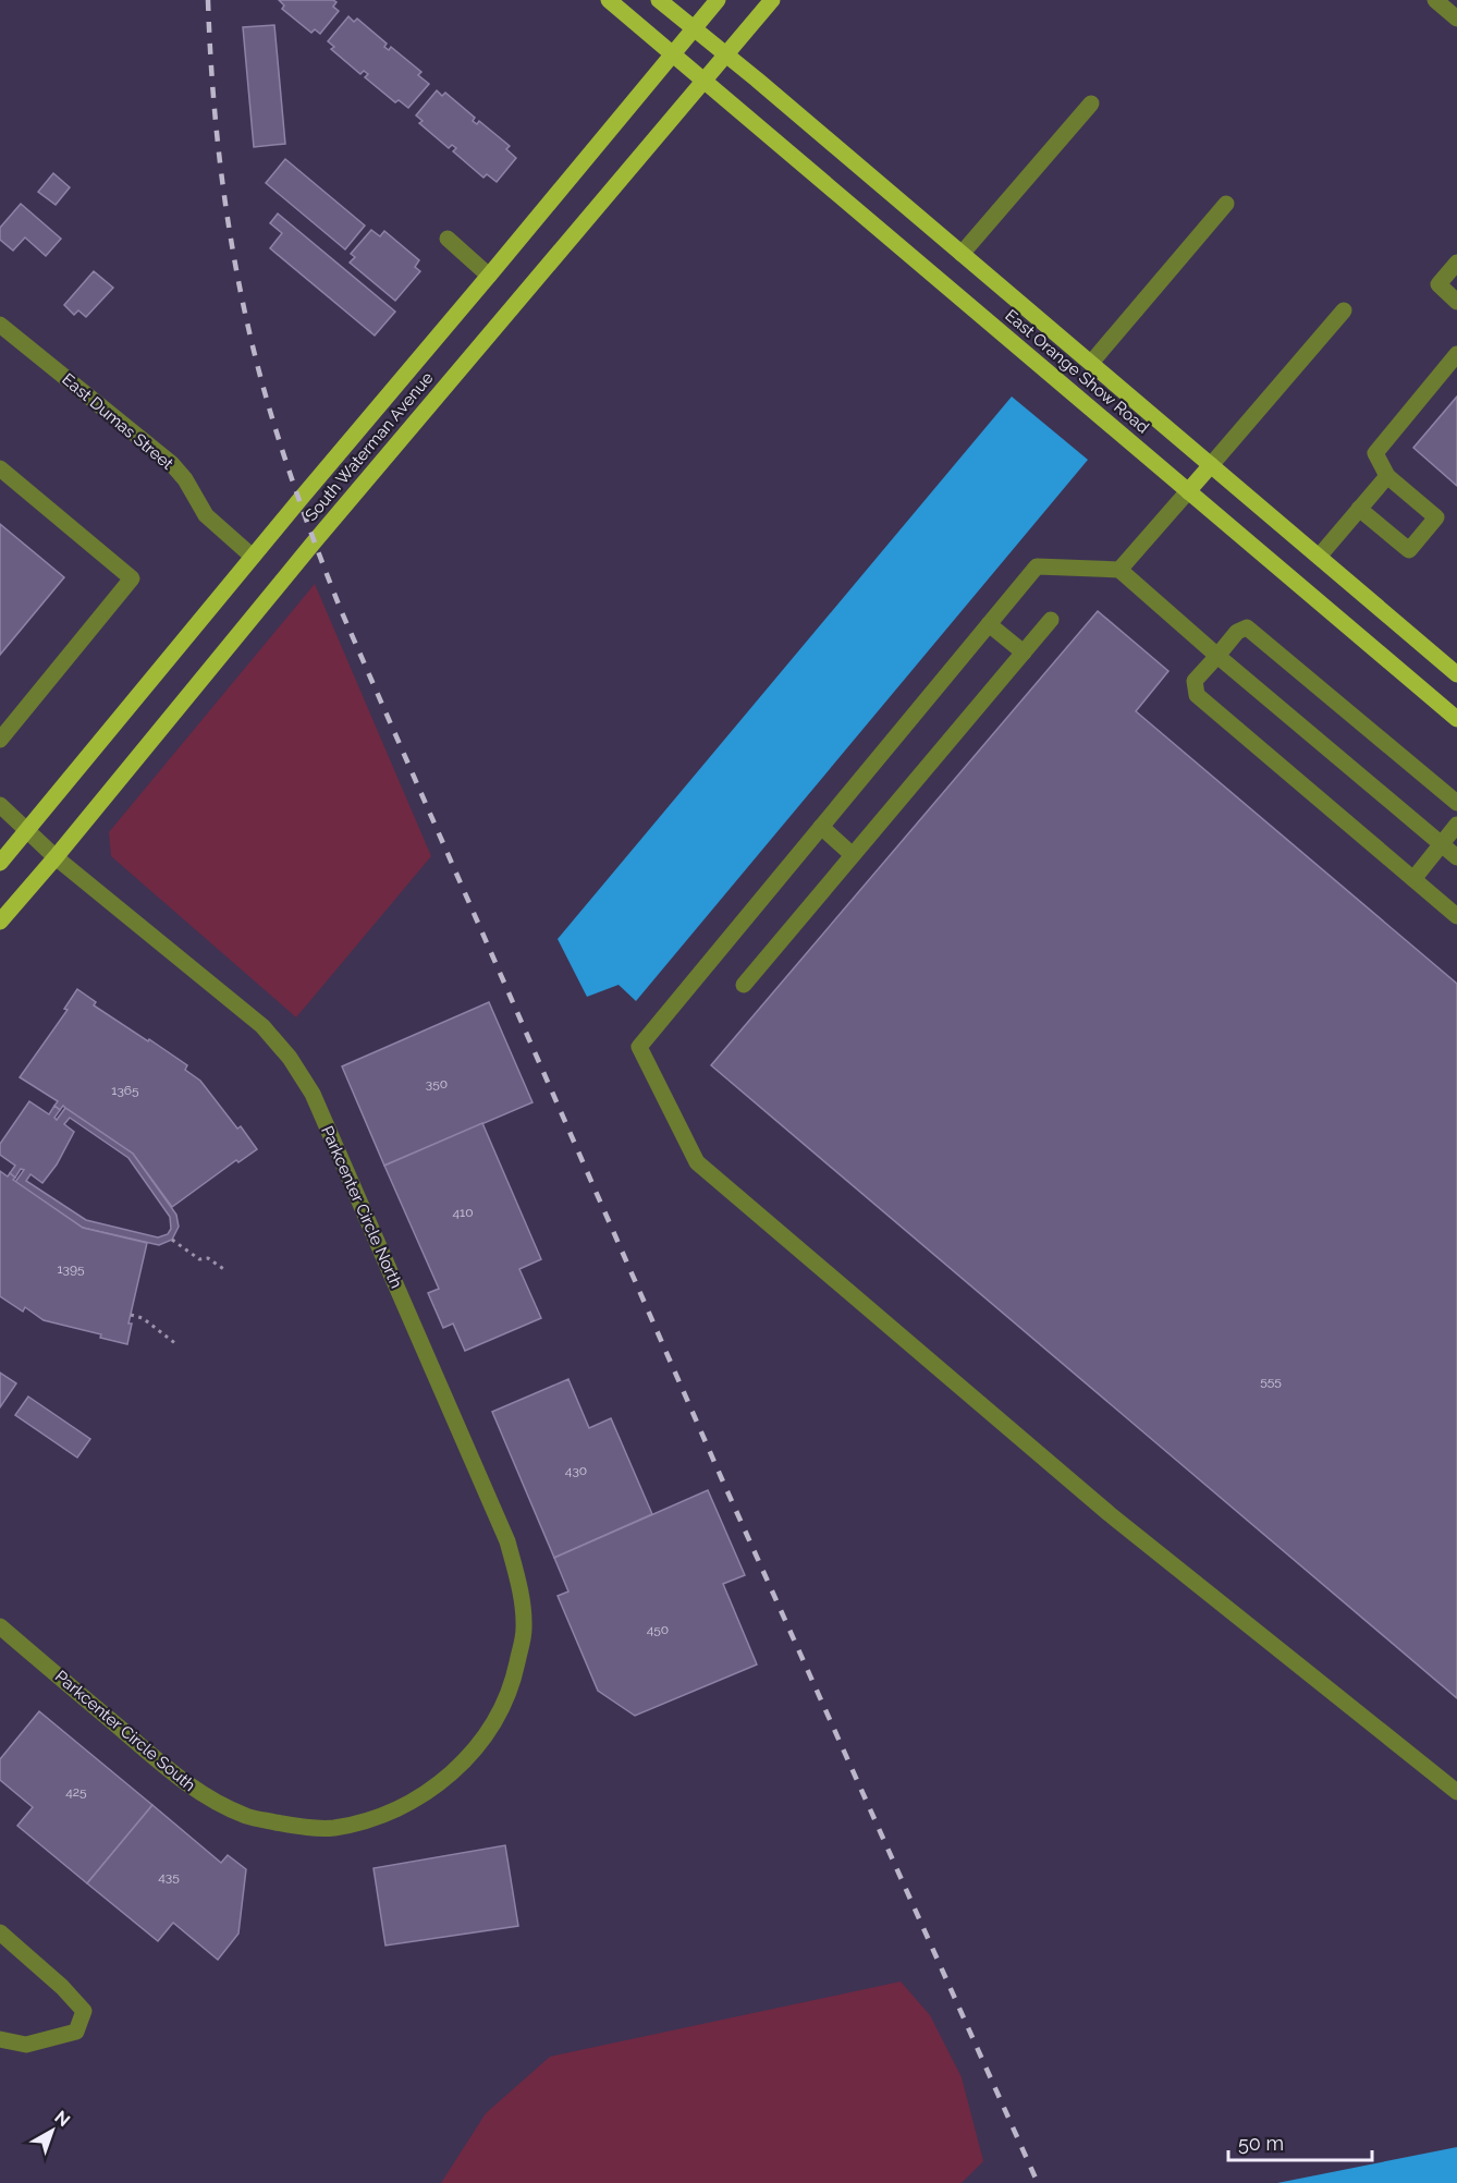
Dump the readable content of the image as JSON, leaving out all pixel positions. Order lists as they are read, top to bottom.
{
  "streets": {
    "main road": ["East Orange Show Road", "South Waterman Avenue"],
    "street": ["East Dumas Street", "Parkcenter Circle North", "Parkcenter Circle South"]
  },
  "crossings": [
    ["East Orange Show Road", "South Waterman Avenue"],
    ["East Dumas Street", "South Waterman Avenue"],
    ["South Waterman Avenue", "Parkcenter Circle North"],
    ["Parkcenter Circle North", "Parkcenter Circle South"]
  ],
  "house_numbers": [
    "350",
    "1365",
    "410",
    "1395",
    "555",
    "430",
    "450",
    "425",
    "435"
  ],
  "scale_bar": "50 m",
  "north": "top right"
}
